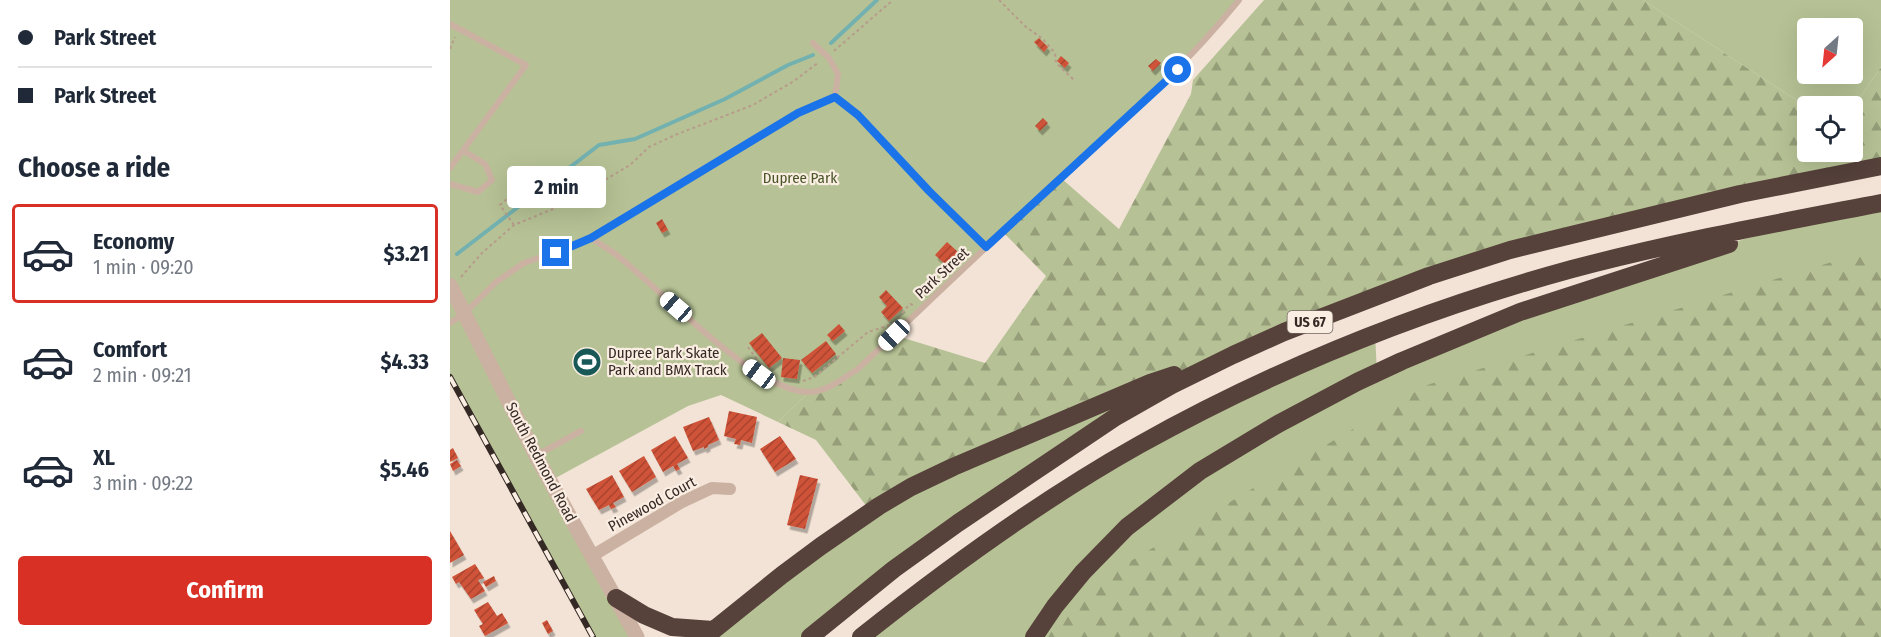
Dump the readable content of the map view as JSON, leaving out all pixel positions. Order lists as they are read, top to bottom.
{
  "streets": {
    "highway": ["US 67"],
    "street": ["South Redmond Road", "Pinewood Court"],
    "lane": ["Park Street"]
  },
  "crossings": [
    ["South Redmond Road", "Pinewood Court"]
  ],
  "parks": ["Dupree Park"],
  "places": {
    "sports": ["Dupree Park Skate Park and BMX Track"]
  },
  "north": "bottom left",
  "page": {
    "banner": ["Park Street", "Park Street"],
    "heading": "Choose a ride",
    "bubble": "2 min",
    "list": [
      {
        "name": "Economy",
        "note": "1 min · 09:20",
        "value": "$3.21"
      },
      {
        "name": "Comfort",
        "note": "2 min · 09:21",
        "value": "$4.33"
      },
      {
        "name": "XL",
        "note": "3 min · 09:22",
        "value": "$5.46"
      }
    ],
    "buttons": "Confirm"
  }
}
